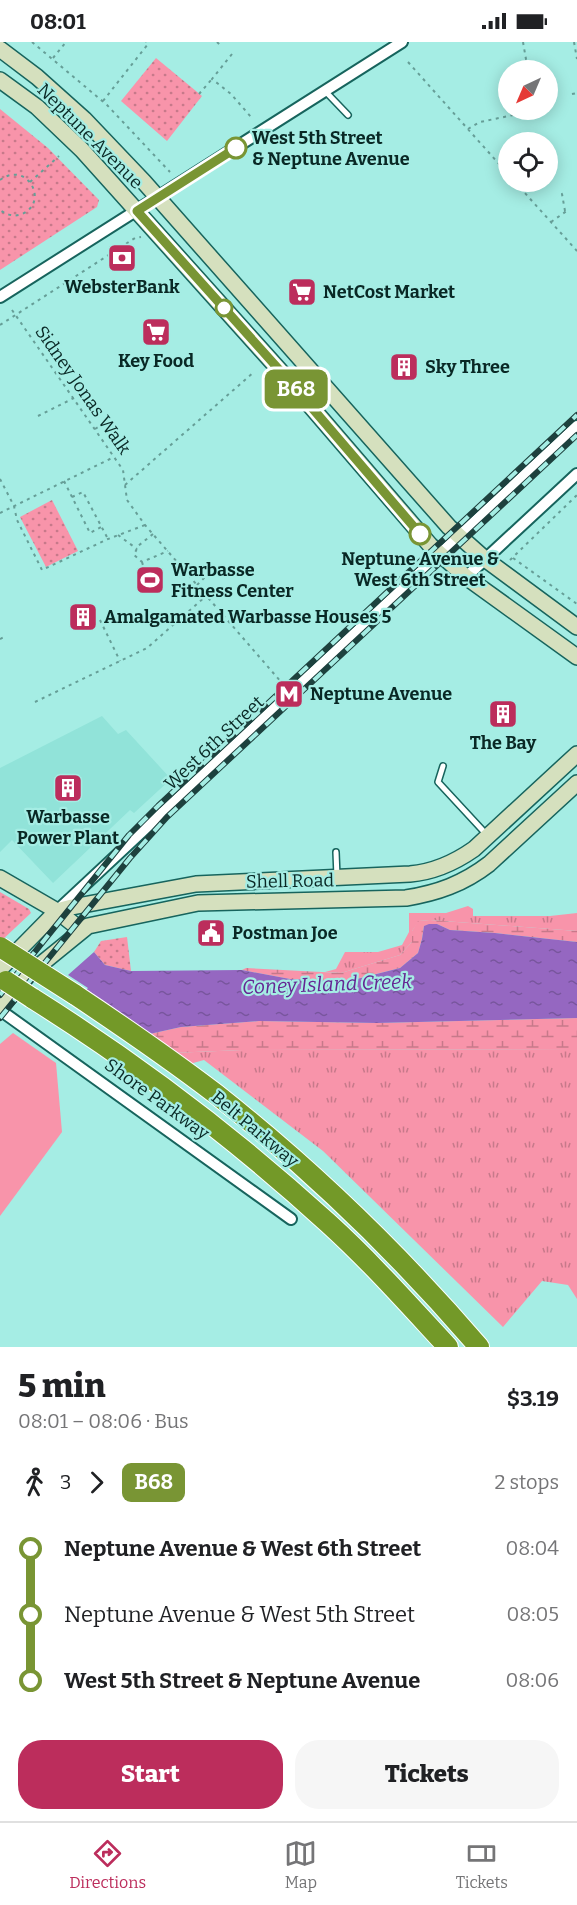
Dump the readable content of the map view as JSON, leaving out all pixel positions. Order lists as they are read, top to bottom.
{
  "streets": {
    "highway": ["Belt Parkway"],
    "main road": ["Neptune Avenue", "Shell Road"],
    "street": ["West 6th Street", "Shore Parkway"],
    "path": ["Sidney Jonas Walk"]
  },
  "crossings": [
    ["Neptune Avenue", "West 6th Street"],
    ["West 6th Street", "Shell Road"],
    ["Shell Road", "Shore Parkway"]
  ],
  "water": ["Coney Island Creek"],
  "places": {
    "other": ["West 5th Street & Neptune Avenue", "Neptune Avenue & West 6th Street"],
    "bank": ["WebsterBank"],
    "supermarket": ["NetCost Market", "Key Food"],
    "building": [
      "Sky Three",
      "Amalgamated Warbasse Houses 5",
      "The Bay",
      "Warbasse Power Plant"
    ],
    "sports": ["Warbasse Fitness Center"],
    "metro station": ["Neptune Avenue"],
    "public building": ["Postman Joe"]
  },
  "lines": ["bus line B68"],
  "north": "bottom left",
  "page": {
    "status": "08:01",
    "on_map": "B68",
    "heading": ["5 min", "08:01 – 08:06 · Bus", "$3.19"],
    "legs": ["3", "B68", "2 stops"],
    "list": [
      {
        "name": "Neptune Avenue & West 6th Street",
        "value": "08:04"
      },
      {
        "name": "Neptune Avenue & West 5th Street",
        "value": "08:05"
      },
      {
        "name": "West 5th Street & Neptune Avenue",
        "value": "08:06"
      }
    ],
    "buttons": ["Start", "Tickets"],
    "tabs": ["Directions", "Map", "Tickets"]
  }
}
